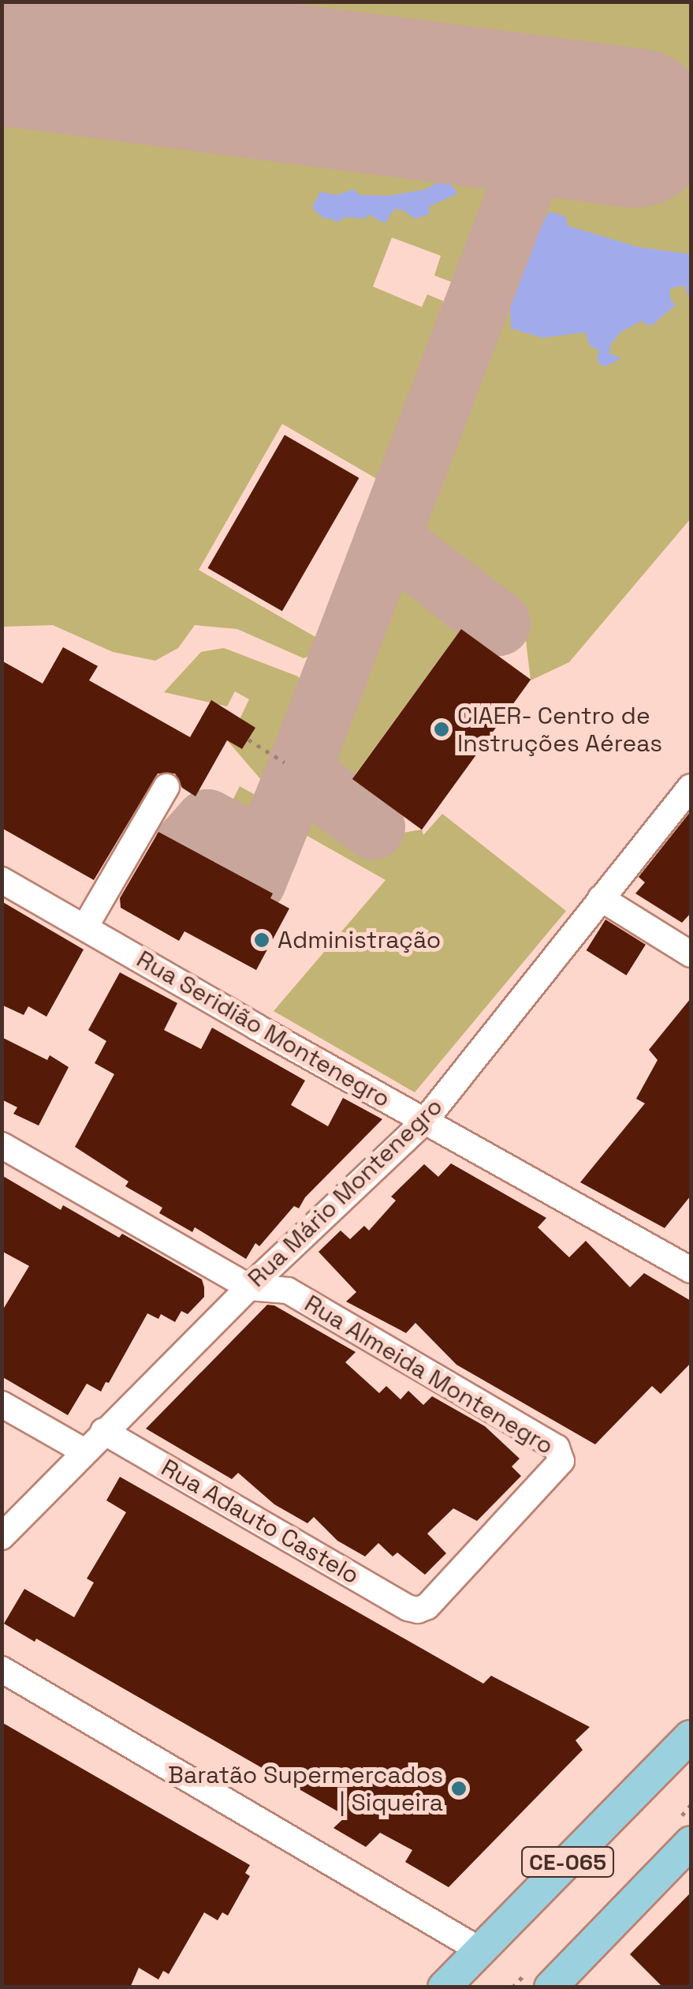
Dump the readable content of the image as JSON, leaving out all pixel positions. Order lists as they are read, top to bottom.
{
  "streets": {
    "main road": ["CE-065"],
    "street": [
      "Rua Seridião Montenegro",
      "Rua Mário Montenegro",
      "Rua Almeida Montenegro",
      "Rua Adauto Castelo"
    ]
  },
  "crossings": [
    ["Rua Seridião Montenegro", "Rua Mário Montenegro"],
    ["Rua Mário Montenegro", "Rua Almeida Montenegro"],
    ["Rua Mário Montenegro", "Rua Adauto Castelo"],
    ["Rua Almeida Montenegro", "Rua Adauto Castelo"]
  ],
  "places": ["CIAER- Centro de Instruções Aéreas", "Administração", "Baratão Supermercados | Siqueira"]
}
